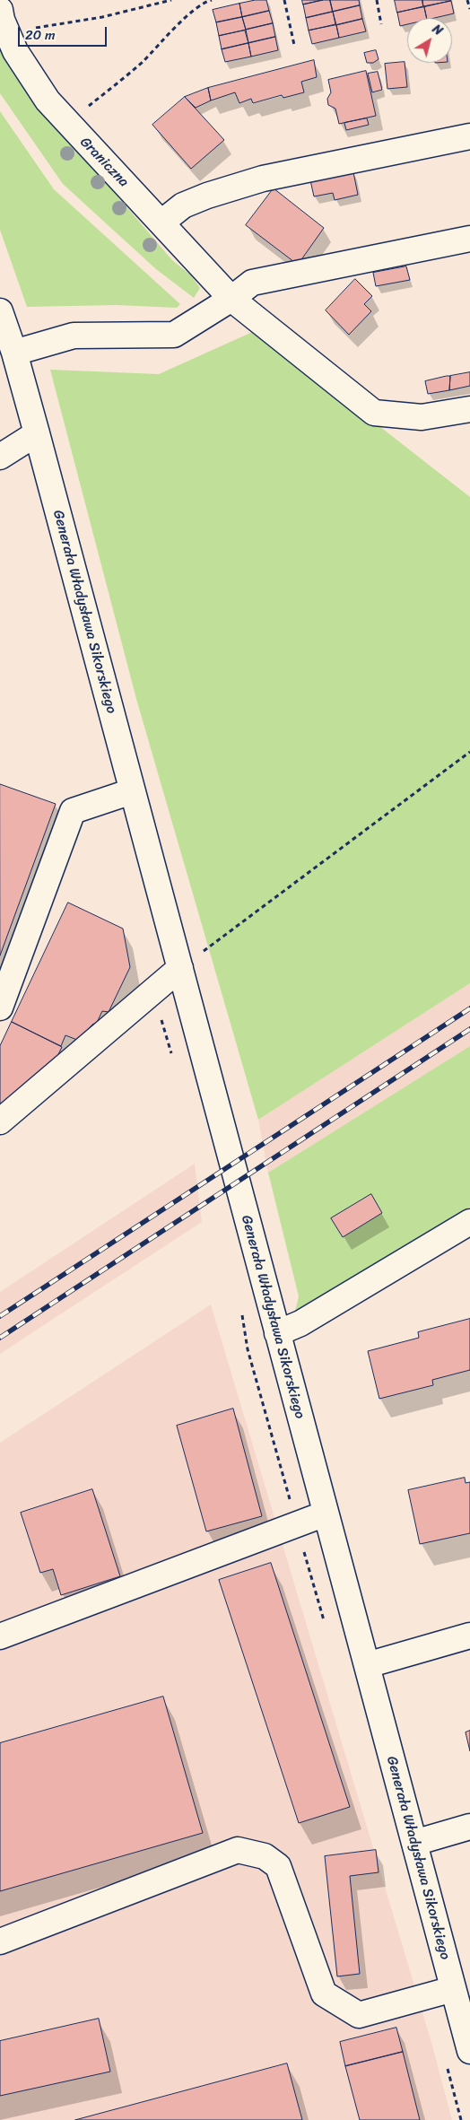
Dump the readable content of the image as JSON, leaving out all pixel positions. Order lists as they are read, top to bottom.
{
  "streets": {
    "street": ["Graniczna", "Generała Władysława Sikorskiego"]
  },
  "scale_bar": "20 m",
  "north": "top right"
}
